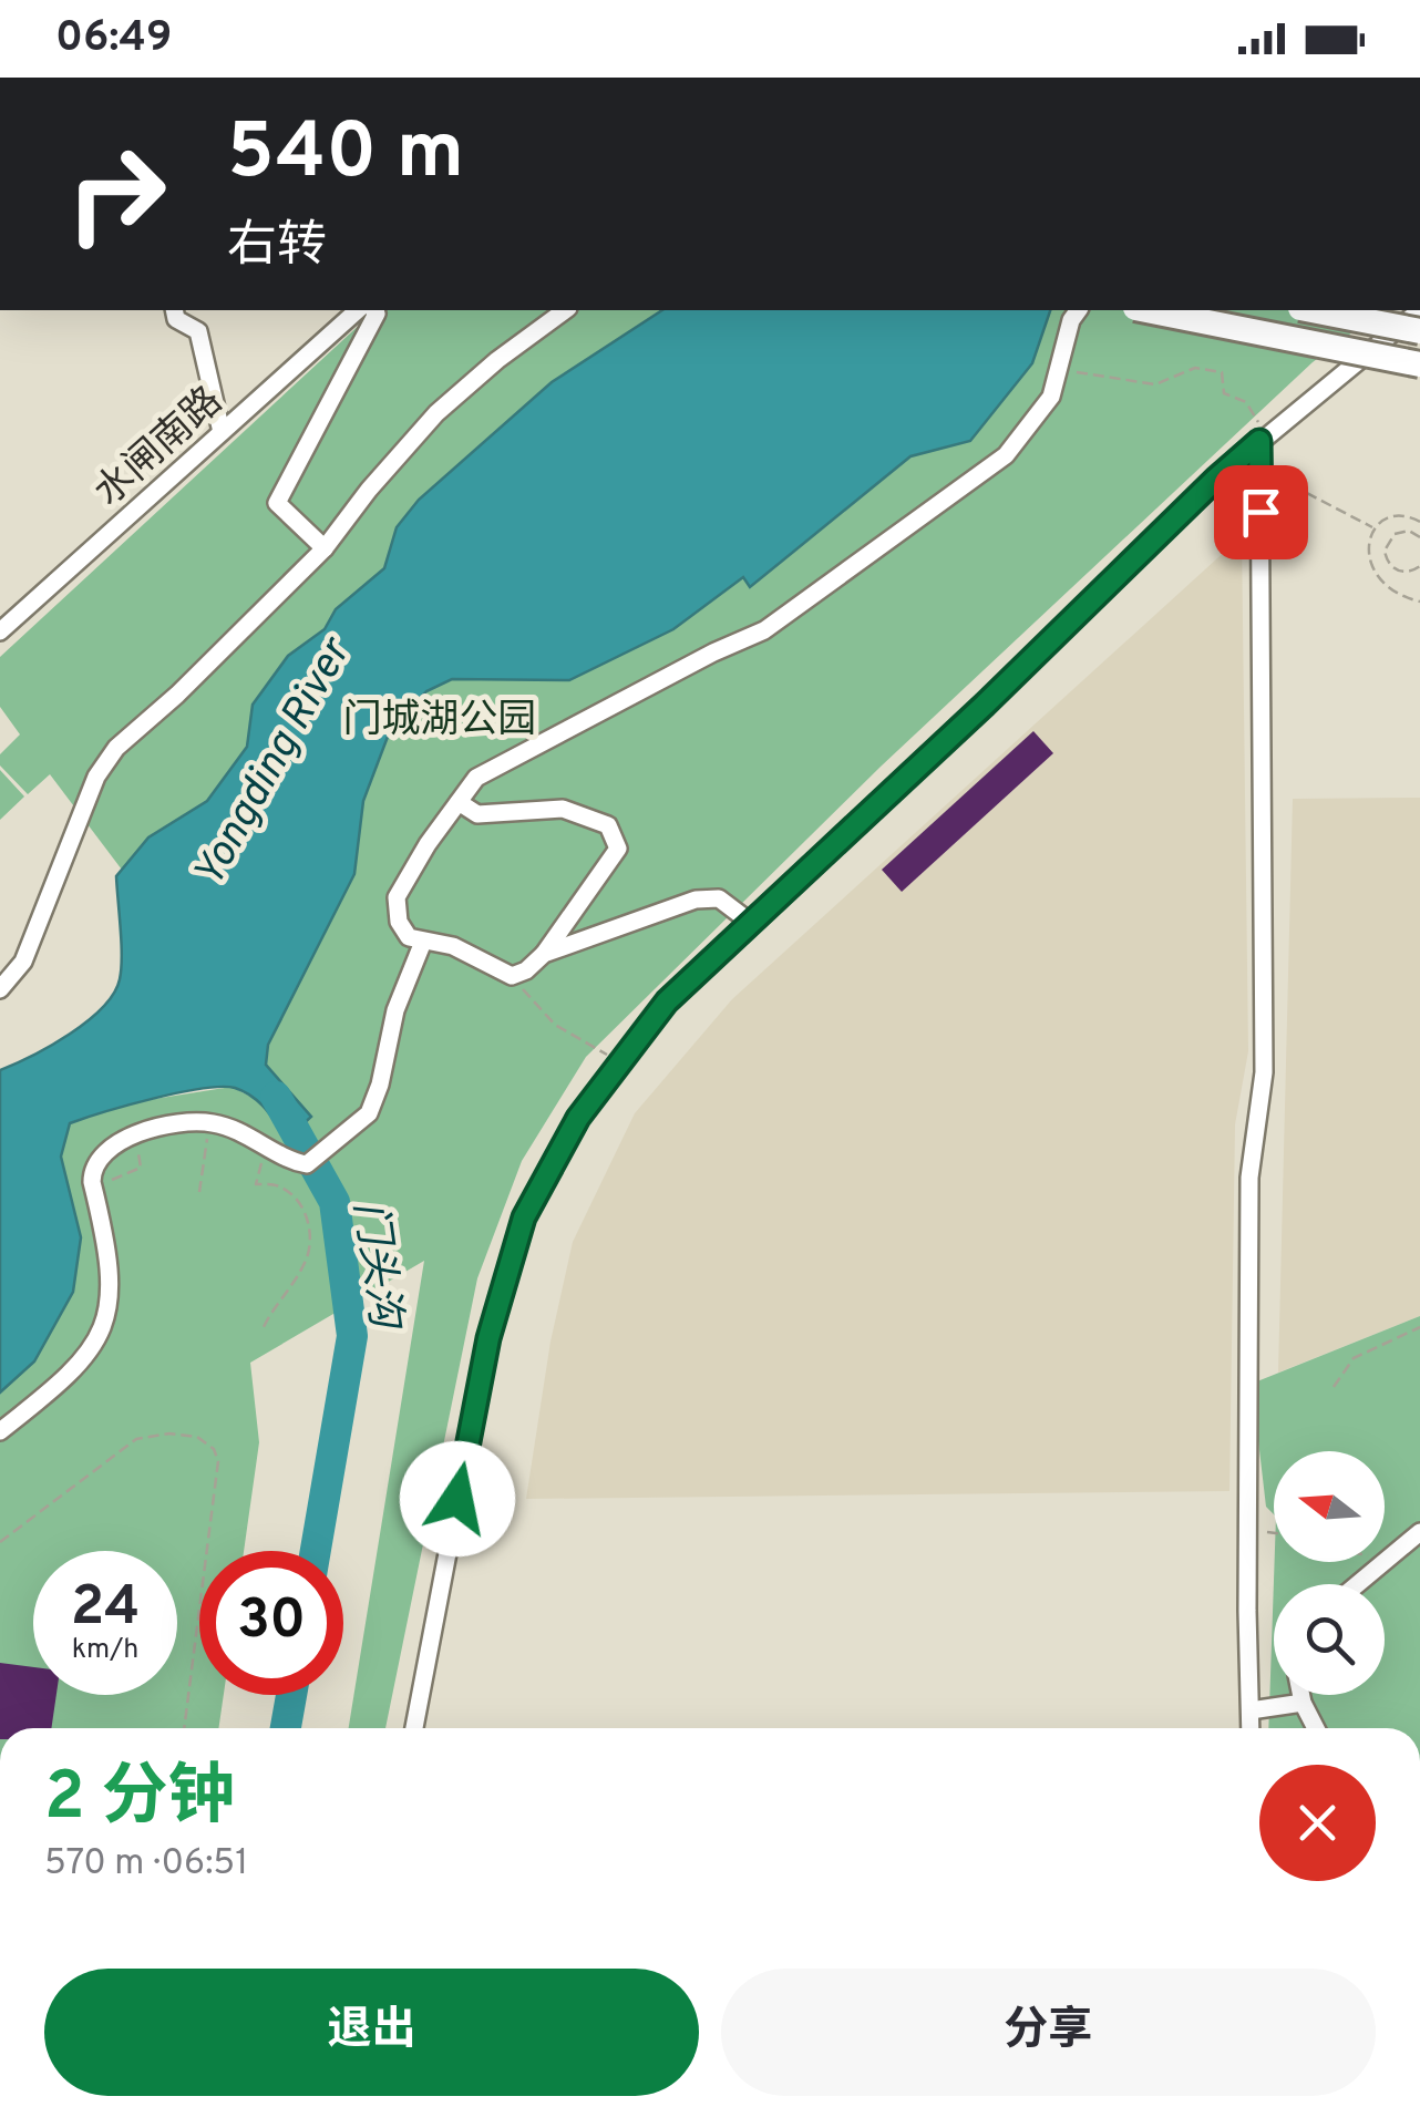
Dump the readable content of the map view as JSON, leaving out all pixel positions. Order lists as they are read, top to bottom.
{
  "streets": {
    "street": ["水闸南路"]
  },
  "water": ["Yongding River", "门头沟"],
  "parks": ["门城湖公园"],
  "north": "left",
  "page": {
    "status": "06:49",
    "turn": ["540 m", "右转"],
    "speed": "24 km/h",
    "limit": "30",
    "heading": ["2 分钟", "570 m · 06:51"],
    "buttons": ["退出", "分享"]
  }
}
